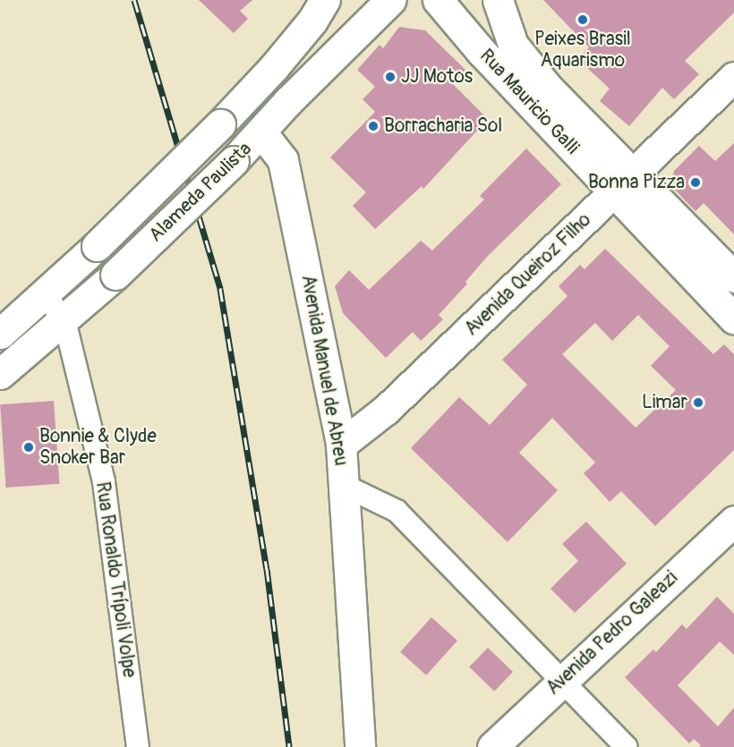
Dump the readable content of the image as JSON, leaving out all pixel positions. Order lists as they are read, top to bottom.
{
  "streets": {
    "main road": [
      "Rua Mauricio Galli",
      "Alameda Paulista",
      "Avenida Queiroz Filho",
      "Avenida Manuel de Abreu",
      "Avenida Pedro Galeazi"
    ],
    "street": ["Rua Ronaldo Trípoli Volpe"]
  },
  "crossings": [
    ["Rua Mauricio Galli", "Avenida Queiroz Filho"],
    ["Alameda Paulista", "Avenida Manuel de Abreu"],
    ["Alameda Paulista", "Rua Ronaldo Trípoli Volpe"],
    ["Avenida Queiroz Filho", "Avenida Manuel de Abreu"]
  ],
  "places": [
    "Peixes Brasil Aquarismo",
    "JJ Motos",
    "Borracharia Sol",
    "Bonna Pizza",
    "Limar",
    "Bonnie & Clyde Snoker Bar"
  ]
}
